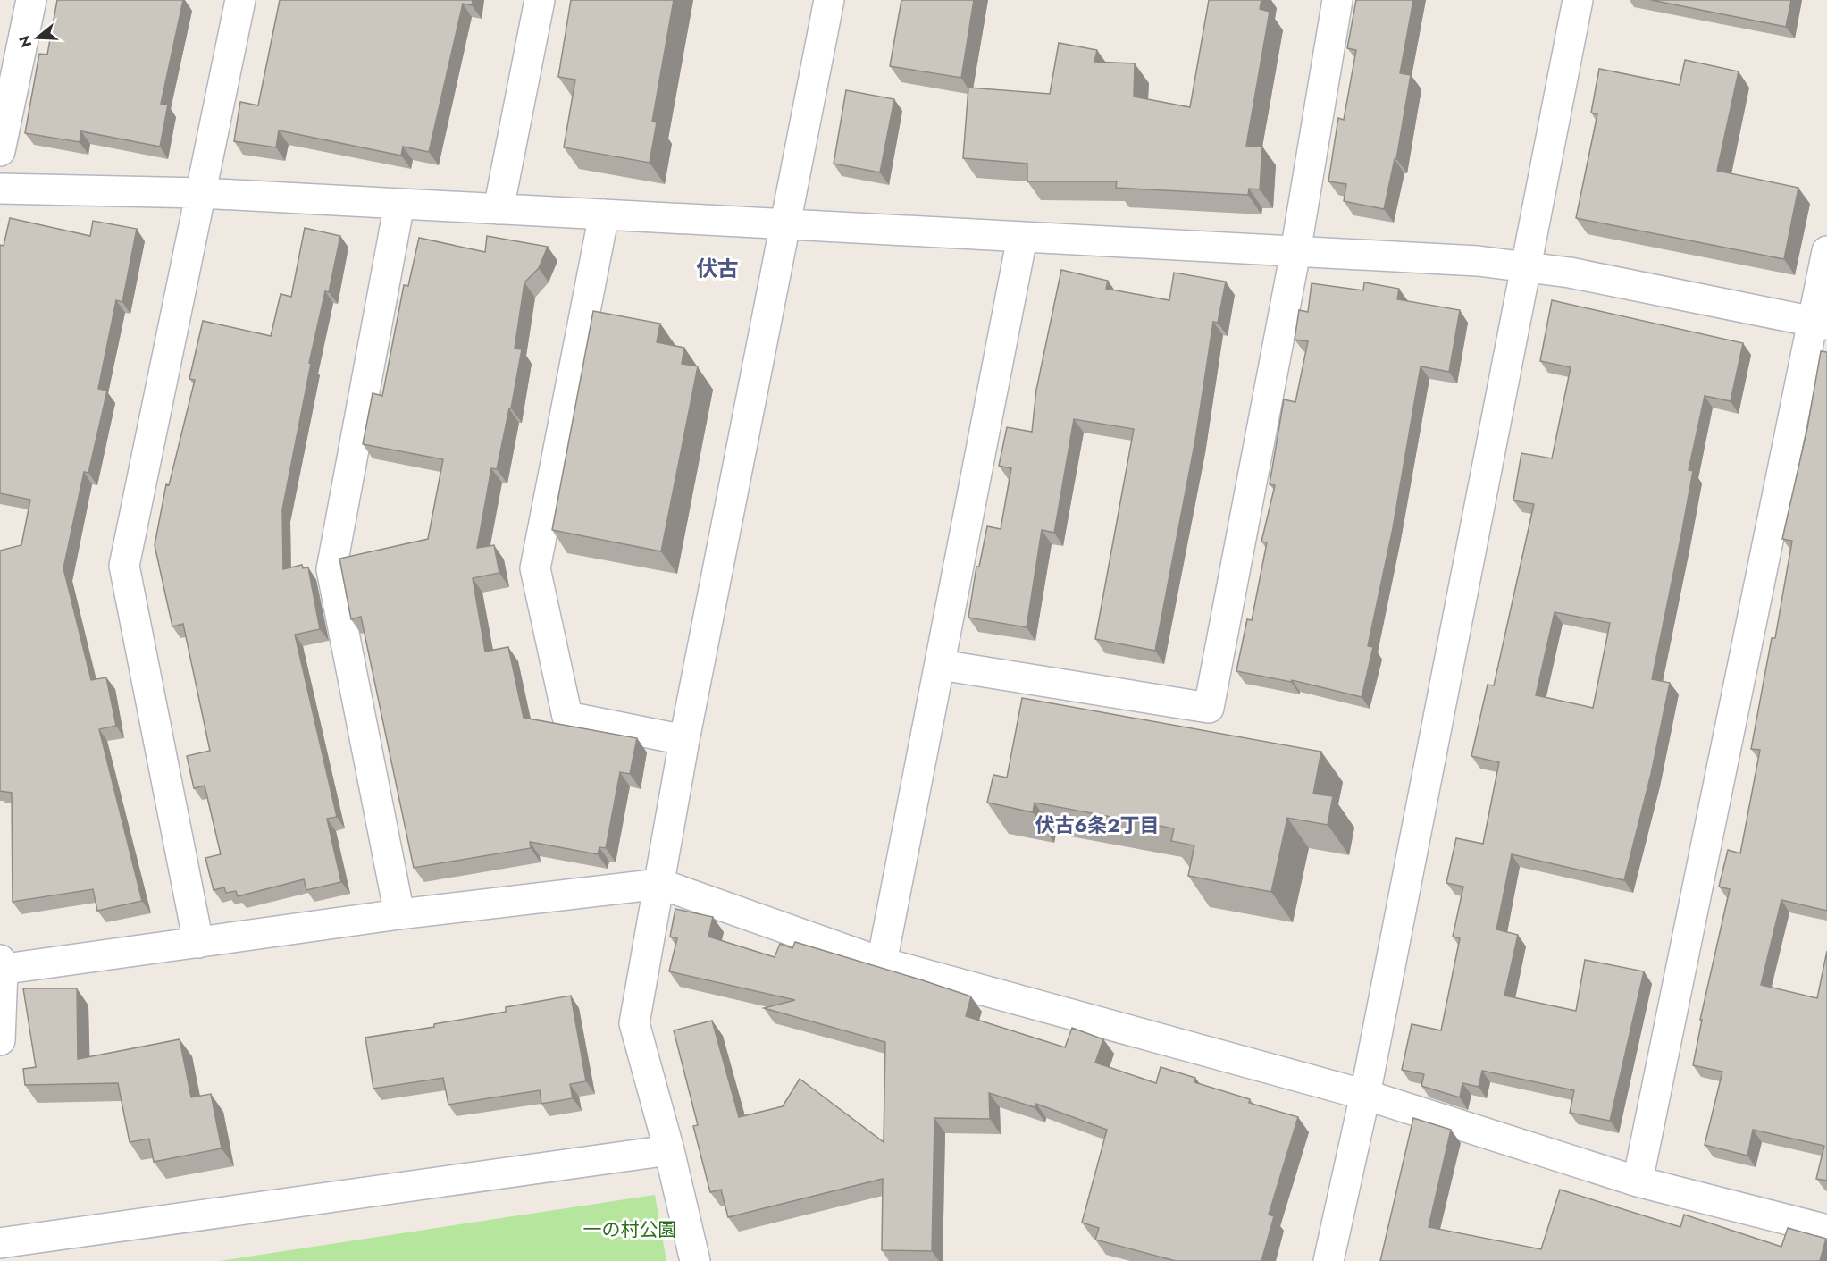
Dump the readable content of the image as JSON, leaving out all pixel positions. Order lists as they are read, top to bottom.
{
  "districts": ["伏古", "伏古6条2丁目"],
  "parks": ["一の村公園"],
  "north": "left"
}
